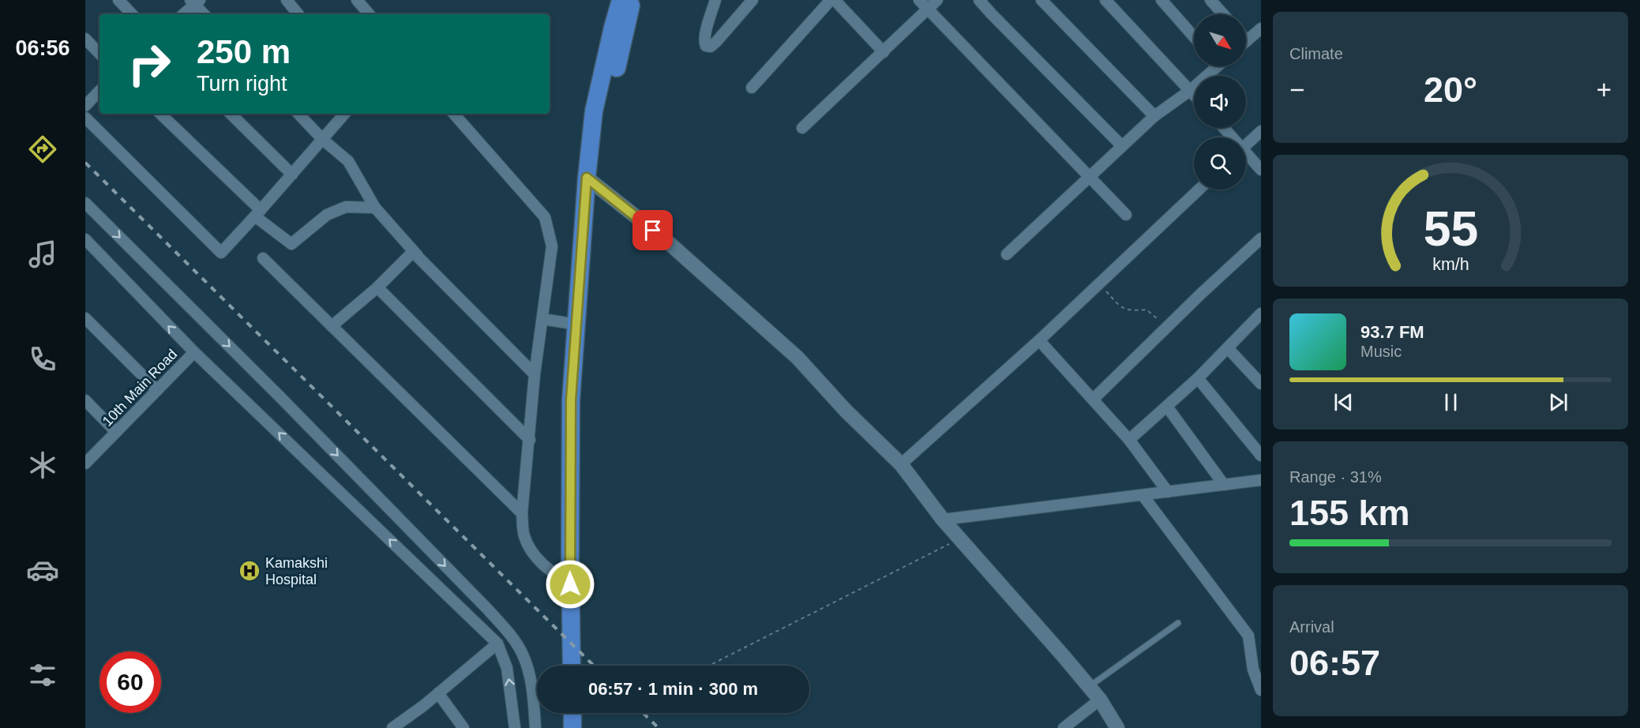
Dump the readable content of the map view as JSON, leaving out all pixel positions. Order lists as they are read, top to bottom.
{
  "streets": {
    "street": ["10th Main Road"]
  },
  "places": {
    "hospital": ["Kamakshi Hospital"]
  },
  "north": "bottom right",
  "page": {
    "tabs": "06:56",
    "tile": [
      "Climate",
      ["Range · 31%", "155 km"],
      ["Arrival", "06:57"]
    ],
    "turn": ["250 m", "Turn right"],
    "heat": ["−", "20°", "+"],
    "song": ["93.7 FM", "Music"],
    "limit": "60",
    "trip": "06:57 · 1 min · 300 m",
    "gauge": ["55", "km/h"]
  }
}
